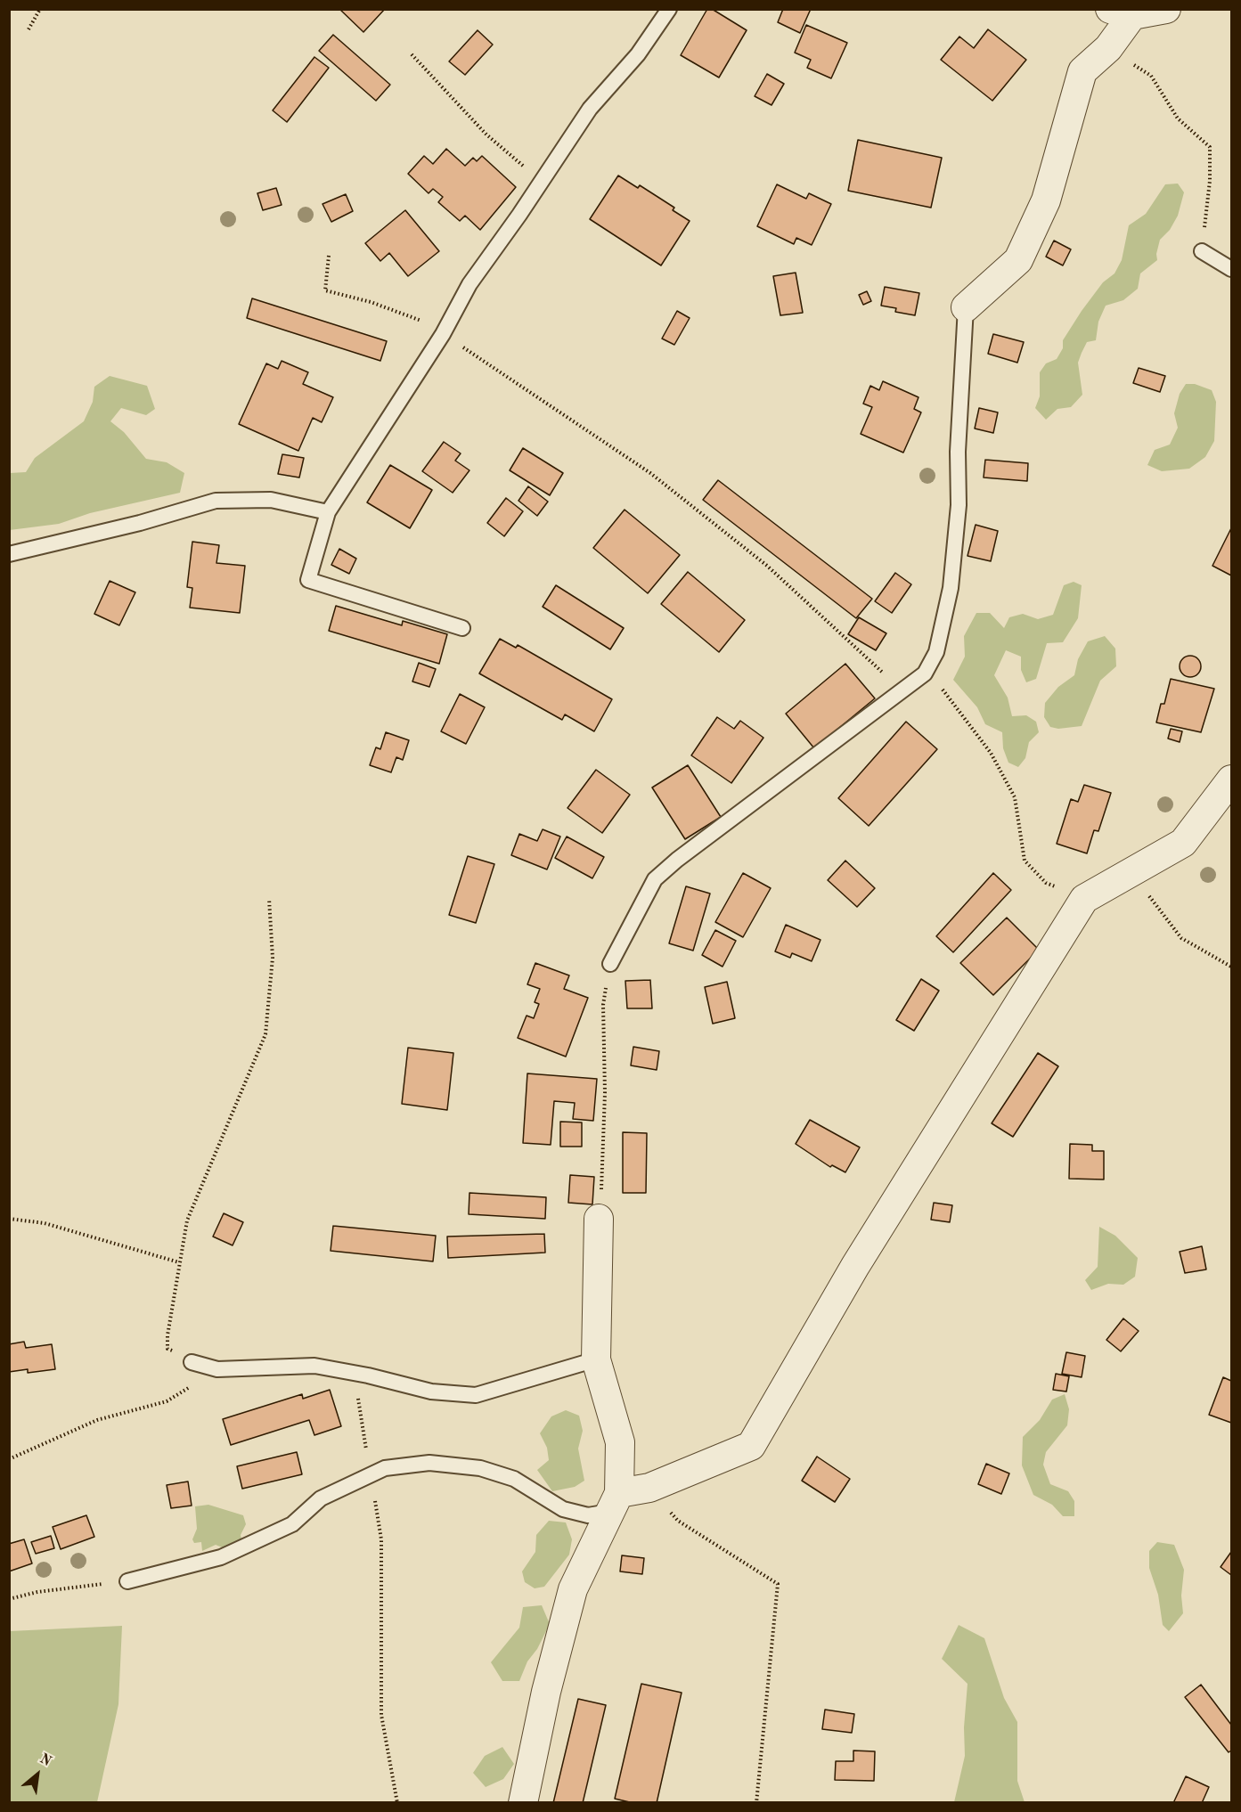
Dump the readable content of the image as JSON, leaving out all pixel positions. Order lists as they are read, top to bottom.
{
  "north": "top right"
}
